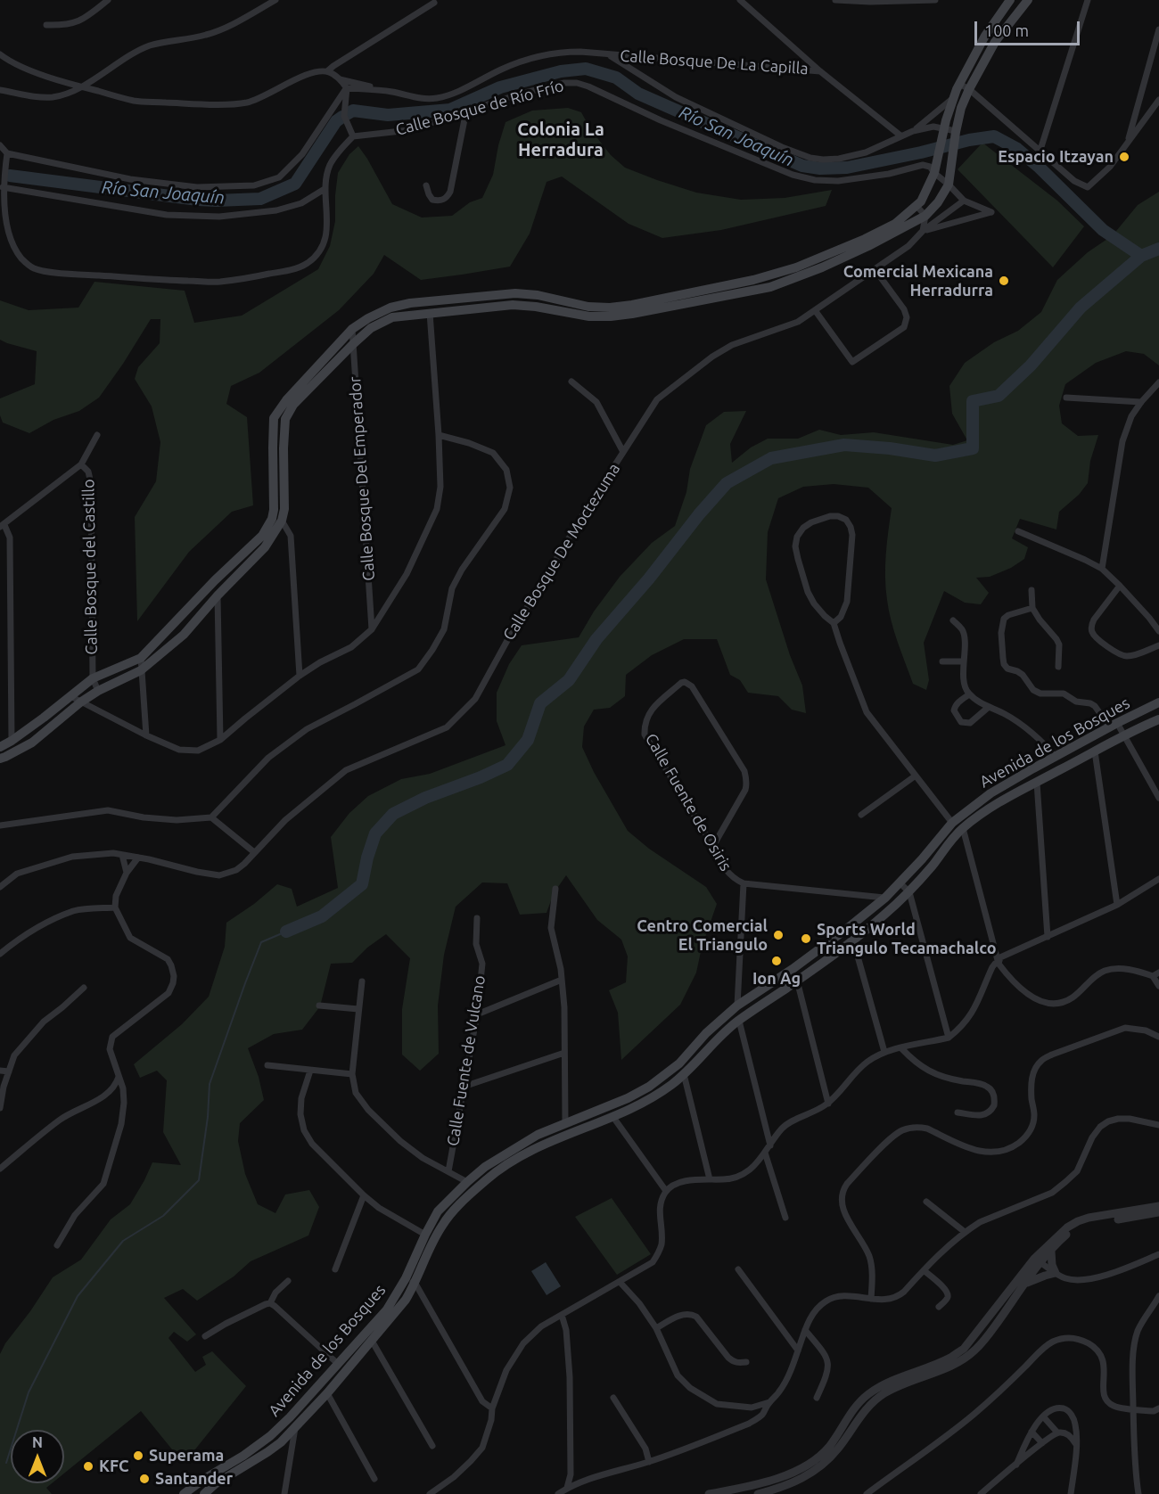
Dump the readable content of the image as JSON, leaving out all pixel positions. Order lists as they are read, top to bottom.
{
  "streets": {
    "main road": ["Avenida de los Bosques"],
    "street": [
      "Calle Bosque De La Capilla",
      "Calle Bosque de Río Frío",
      "Calle Bosque Del Emperador",
      "Calle Bosque De Moctezuma",
      "Calle Bosque del Castillo",
      "Calle Fuente de Osiris",
      "Calle Fuente de Vulcano"
    ]
  },
  "crossings": [
    ["Calle Bosque De La Capilla", "Calle Bosque de Río Frío"],
    ["Avenida de los Bosques", "Calle Fuente de Osiris"]
  ],
  "districts": ["Colonia La Herradura"],
  "water": ["Río San Joaquín"],
  "places": [
    "Espacio Itzayan",
    "Comercial Mexicana Herradurra",
    "Centro Comercial El Triangulo",
    "Sports World Triangulo Tecamachalco",
    "Ion Ag",
    "Superama",
    "KFC",
    "Santander"
  ],
  "scale_bar": "100 m",
  "north": "top"
}
